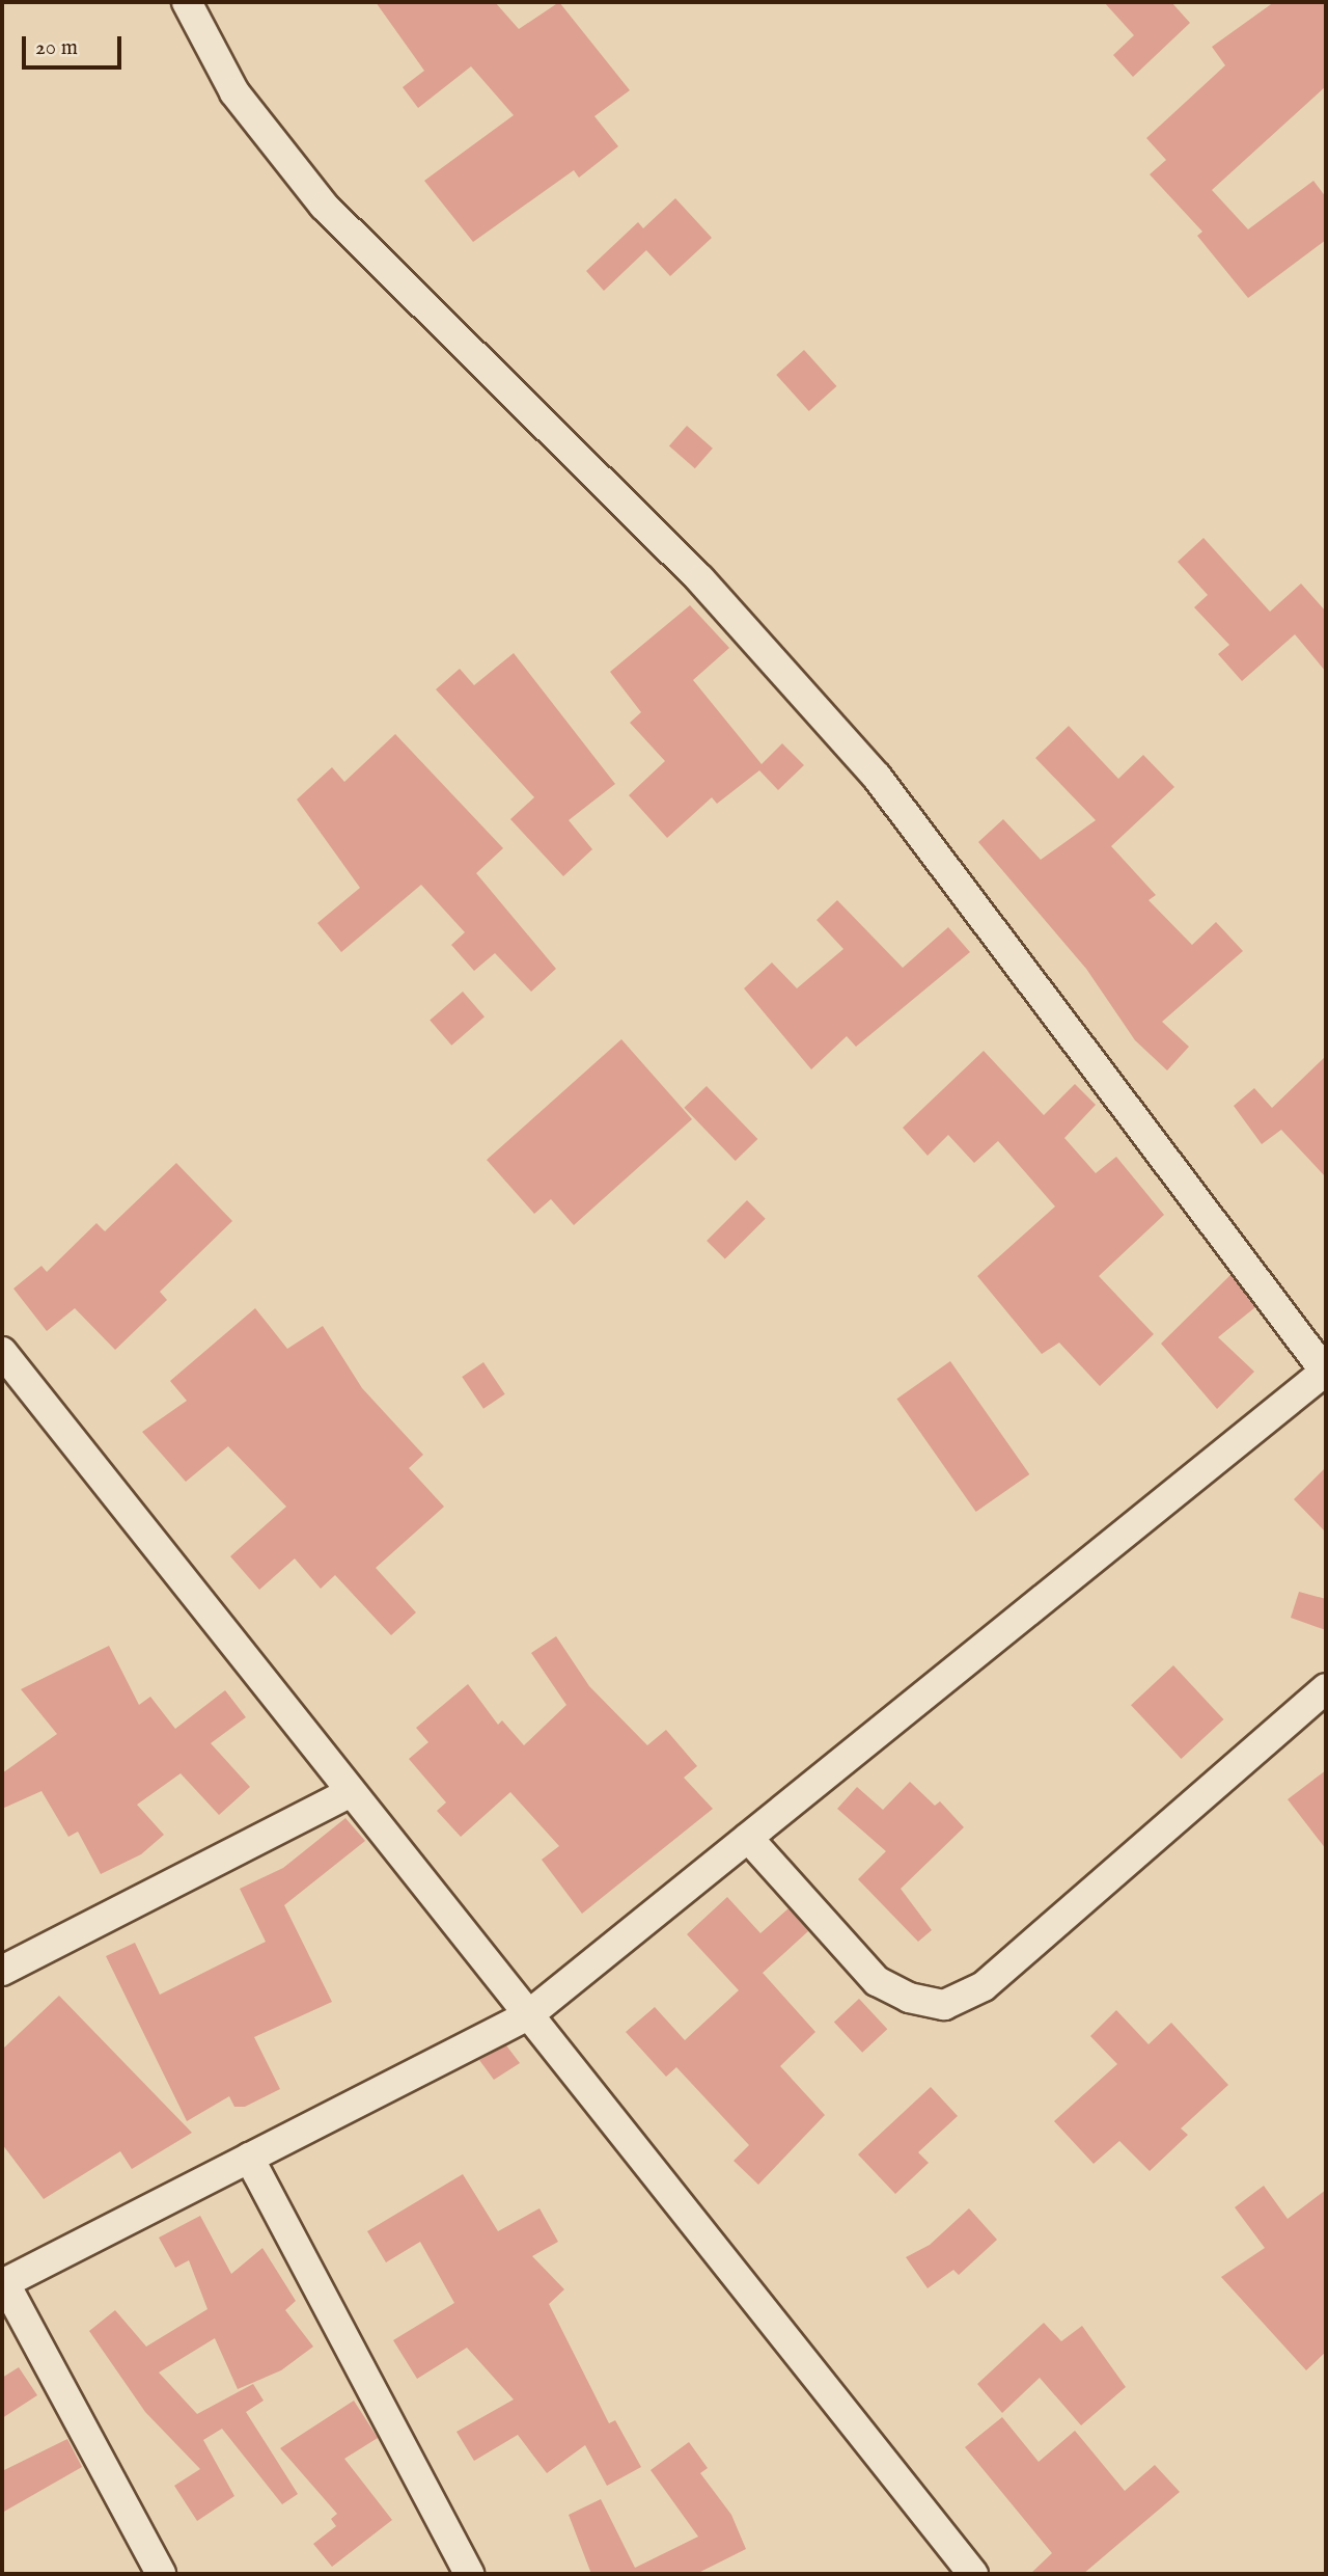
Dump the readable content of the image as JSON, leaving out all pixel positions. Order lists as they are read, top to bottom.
{
  "scale_bar": "20 m"
}
